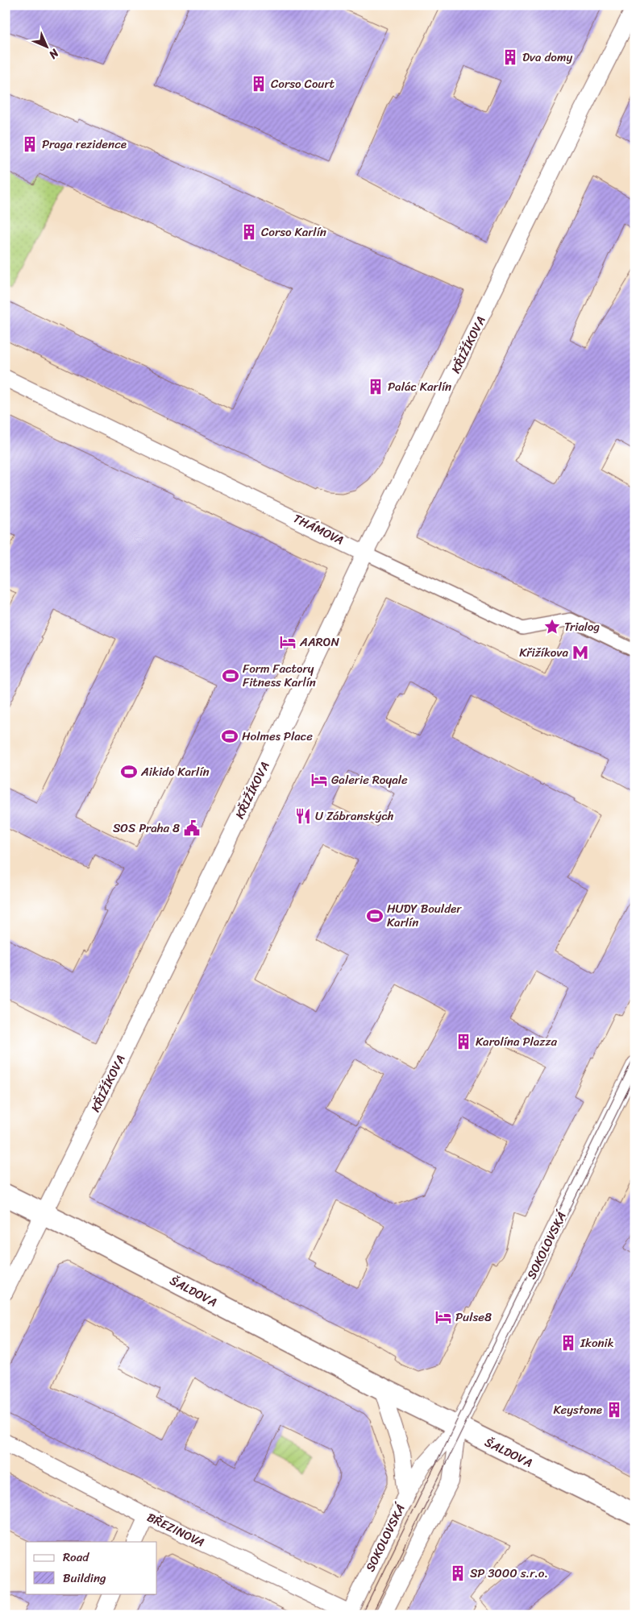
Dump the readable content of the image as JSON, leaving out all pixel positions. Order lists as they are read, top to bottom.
{
  "streets": {
    "street": [
      "KŘIŽÍKOVA",
      "THÁMOVA",
      "SOKOLOVSKÁ",
      "ŠALDOVA",
      "BŘEZINOVA"
    ]
  },
  "crossings": [
    ["KŘIŽÍKOVA", "THÁMOVA"],
    ["KŘIŽÍKOVA", "ŠALDOVA"],
    ["SOKOLOVSKÁ", "ŠALDOVA"],
    ["SOKOLOVSKÁ", "BŘEZINOVA"]
  ],
  "places": {
    "building": [
      "Dva domy",
      "Corso Court",
      "Praga rezidence",
      "Corso Karlín",
      "Palác Karlín",
      "Karolína Plazza",
      "Ikonik",
      "Keystone",
      "SP 3000 s.r.o."
    ],
    "place": ["Trialog"],
    "hotel": ["AARON", "Galerie Royale", "Pulse8"],
    "metro station": ["Křižíkova"],
    "sports": [
      "Form Factory Fitness Karlín",
      "Holmes Place",
      "Aikido Karlín",
      "HUDY Boulder Karlín"
    ],
    "restaurant": ["U Zábranských"],
    "public building": ["SOS Praha 8"]
  },
  "legend": ["Road", "Building"],
  "north": "bottom right"
}
